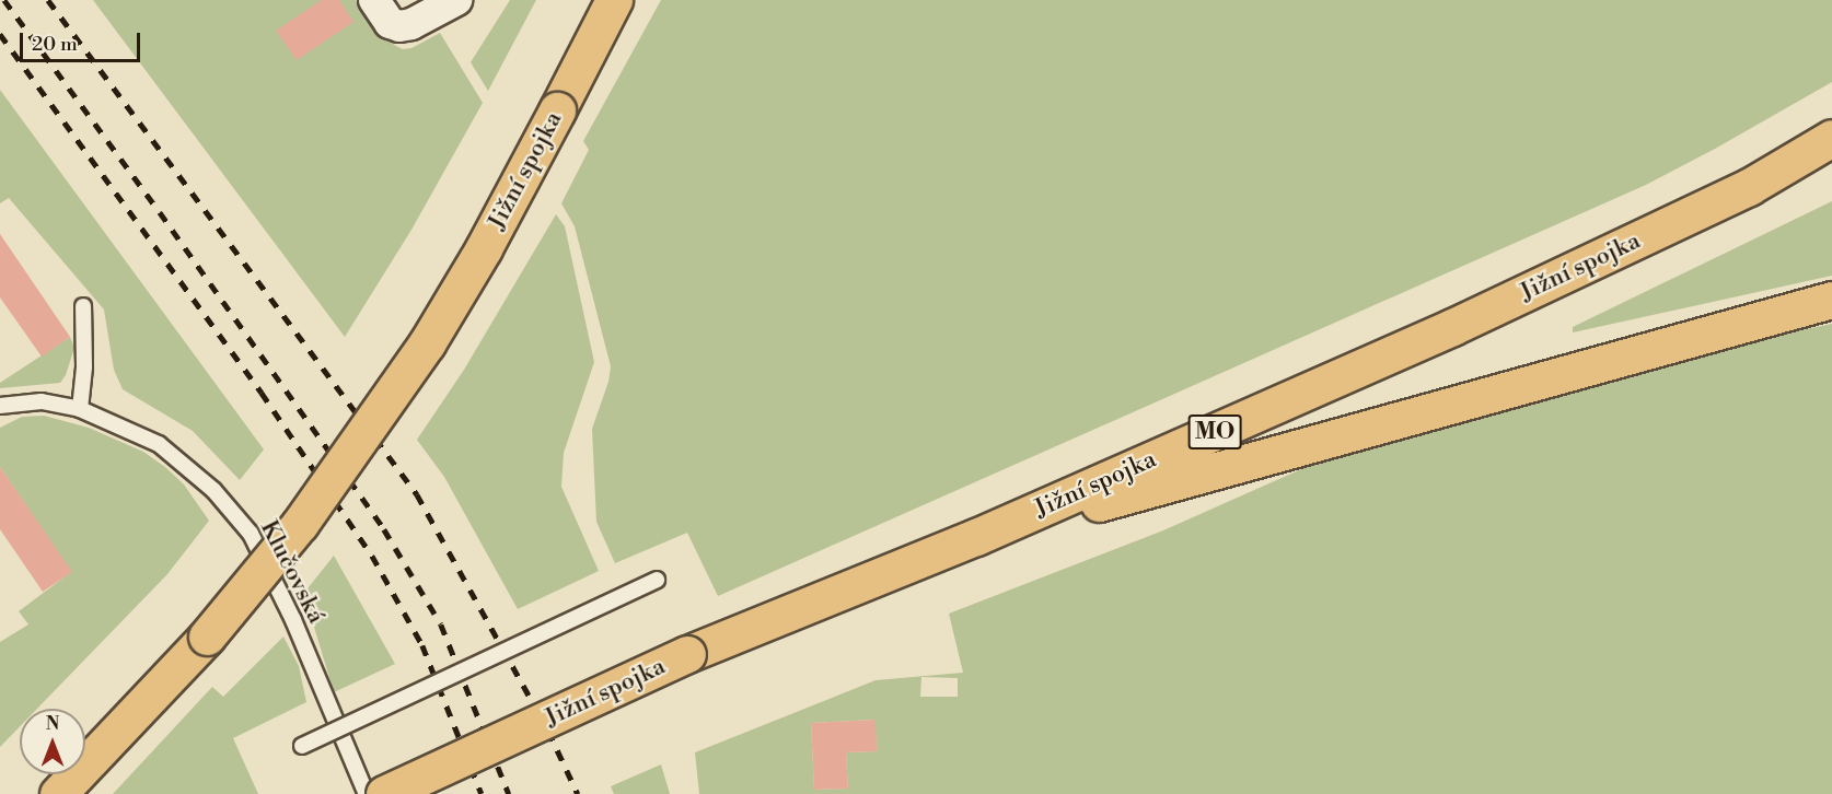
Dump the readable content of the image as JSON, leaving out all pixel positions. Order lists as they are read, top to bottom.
{
  "streets": {
    "highway": ["Jižní spojka", "MO"],
    "lane": ["Klučovská"]
  },
  "scale_bar": "20 m",
  "north": "top"
}
